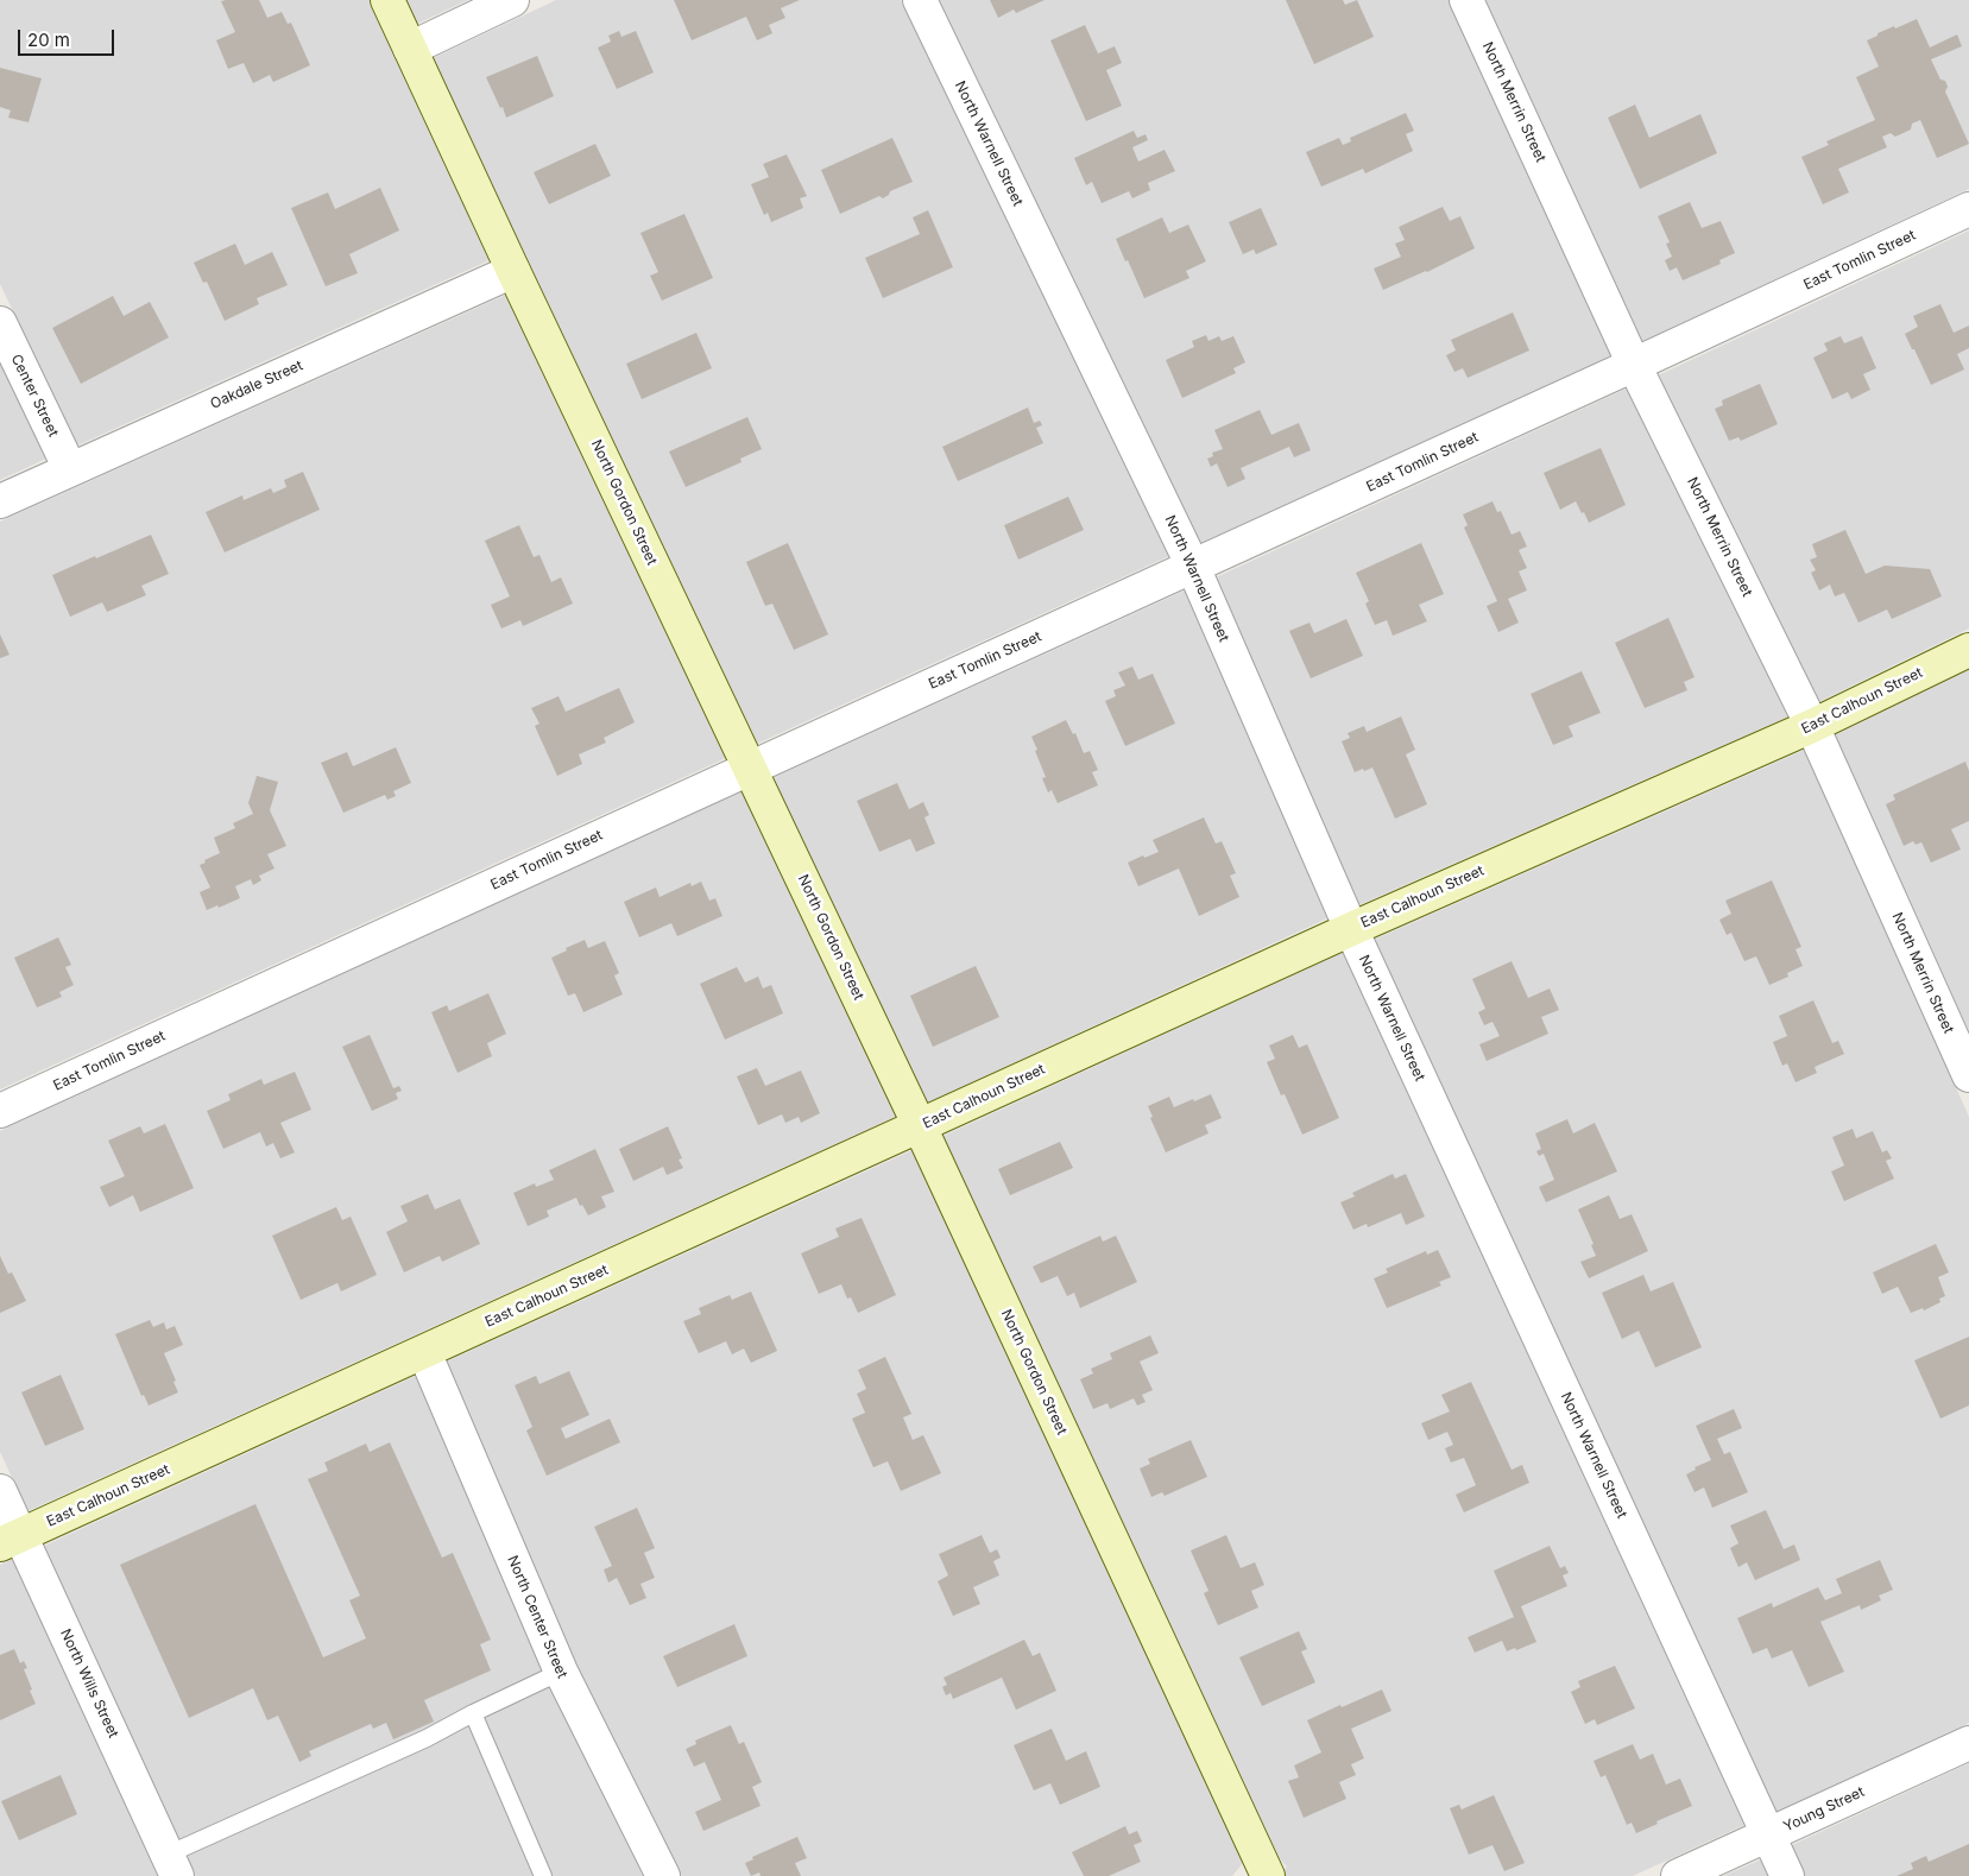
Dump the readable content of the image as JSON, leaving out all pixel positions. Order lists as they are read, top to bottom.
{
  "streets": {
    "street": [
      "North Merrin Street",
      "North Warnell Street",
      "East Tomlin Street",
      "Oakdale Street",
      "Center Street",
      "North Gordon Street",
      "East Calhoun Street",
      "North Center Street",
      "North Wills Street",
      "Young Street"
    ]
  },
  "crossings": [
    ["North Merrin Street", "East Tomlin Street"],
    ["North Merrin Street", "East Calhoun Street"],
    ["North Warnell Street", "East Tomlin Street"],
    ["North Warnell Street", "East Calhoun Street"],
    ["North Warnell Street", "Young Street"],
    ["East Tomlin Street", "North Gordon Street"],
    ["Oakdale Street", "Center Street"],
    ["Oakdale Street", "North Gordon Street"],
    ["North Gordon Street", "East Calhoun Street"],
    ["East Calhoun Street", "North Center Street"],
    ["East Calhoun Street", "North Wills Street"]
  ],
  "scale_bar": "20 m"
}
